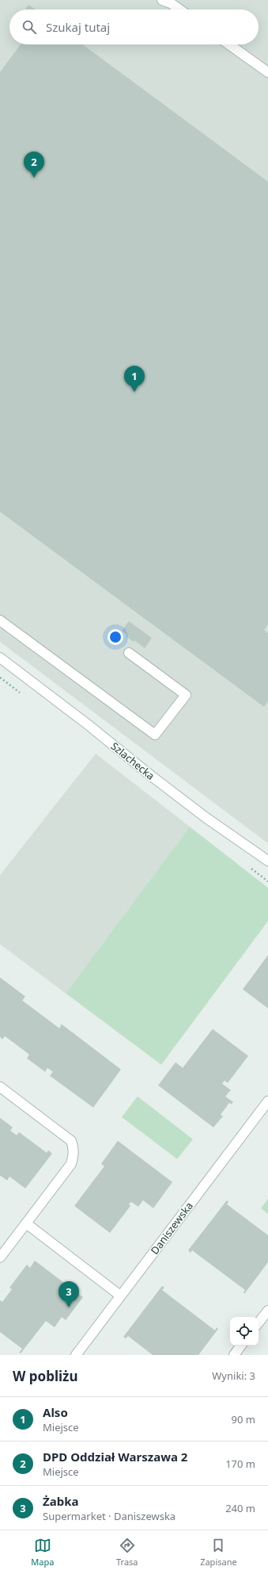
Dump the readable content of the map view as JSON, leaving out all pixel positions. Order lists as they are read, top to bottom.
{
  "streets": {
    "street": ["Szlachecka", "Daniszewska"]
  },
  "page": {
    "search": "Szukaj tutaj",
    "pins": ["2", "1", "3"],
    "heading": ["W pobliżu", "Wyniki: 3"],
    "list": [
      {
        "mark": "1",
        "name": "Also",
        "note": "Miejsce",
        "value": "90 m"
      },
      {
        "mark": "2",
        "name": "DPD Oddział Warszawa 2",
        "note": "Miejsce",
        "value": "170 m"
      },
      {
        "mark": "3",
        "name": "Żabka",
        "note": "Supermarket · Daniszewska",
        "value": "240 m"
      }
    ],
    "nav": ["Mapa", "Trasa", "Zapisane"]
  }
}
